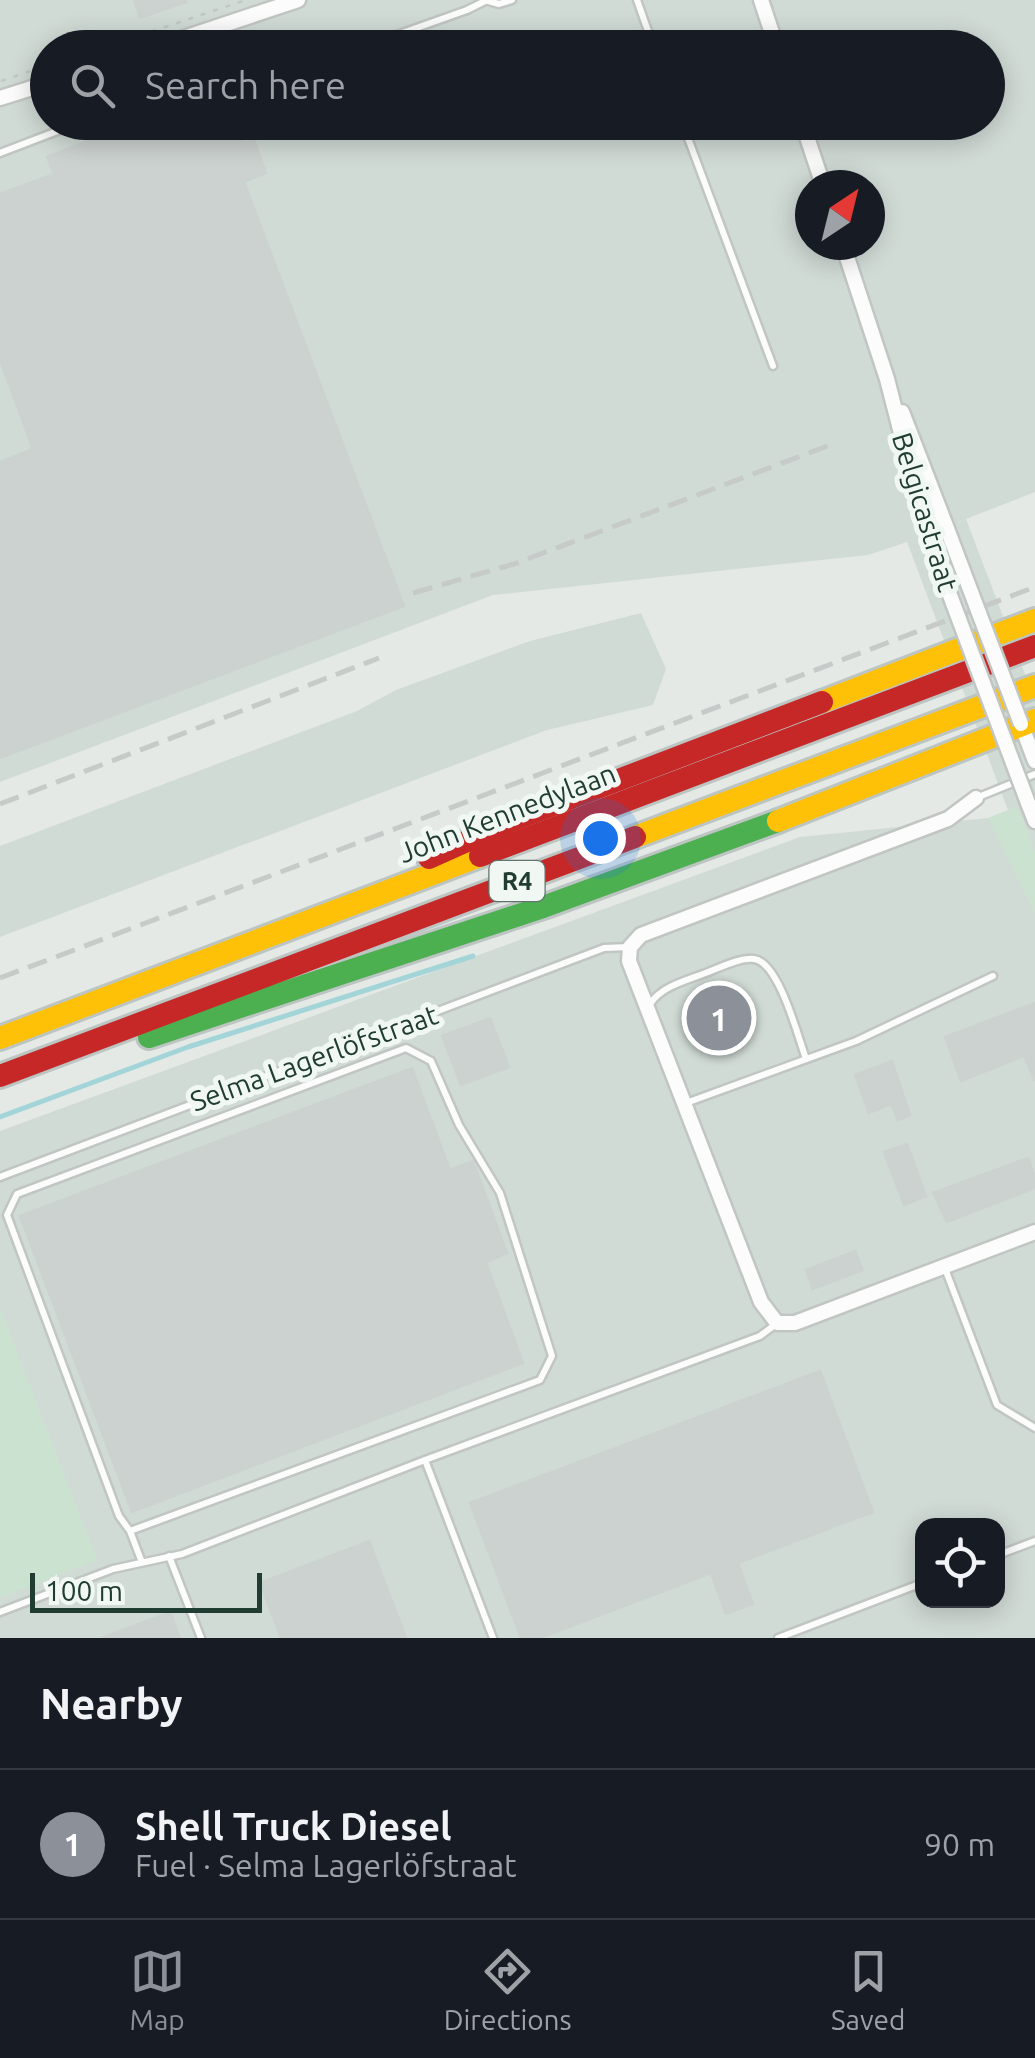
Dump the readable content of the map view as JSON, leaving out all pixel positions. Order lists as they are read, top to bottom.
{
  "streets": {
    "highway": ["John Kennedylaan", "R4"],
    "street": ["Belgicastraat", "Selma Lagerlöfstraat"]
  },
  "crossings": [
    ["Belgicastraat", "R4"],
    ["John Kennedylaan", "R4"]
  ],
  "scale_bar": "100 m",
  "north": "top right",
  "page": {
    "search": "Search here",
    "pins": "1",
    "scale": "100 m",
    "heading": "Nearby",
    "list": [
      {
        "mark": "1",
        "name": "Shell Truck Diesel",
        "note": "Fuel · Selma Lagerlöfstraat",
        "value": "90 m"
      }
    ],
    "nav": ["Map", "Directions", "Saved"]
  }
}
